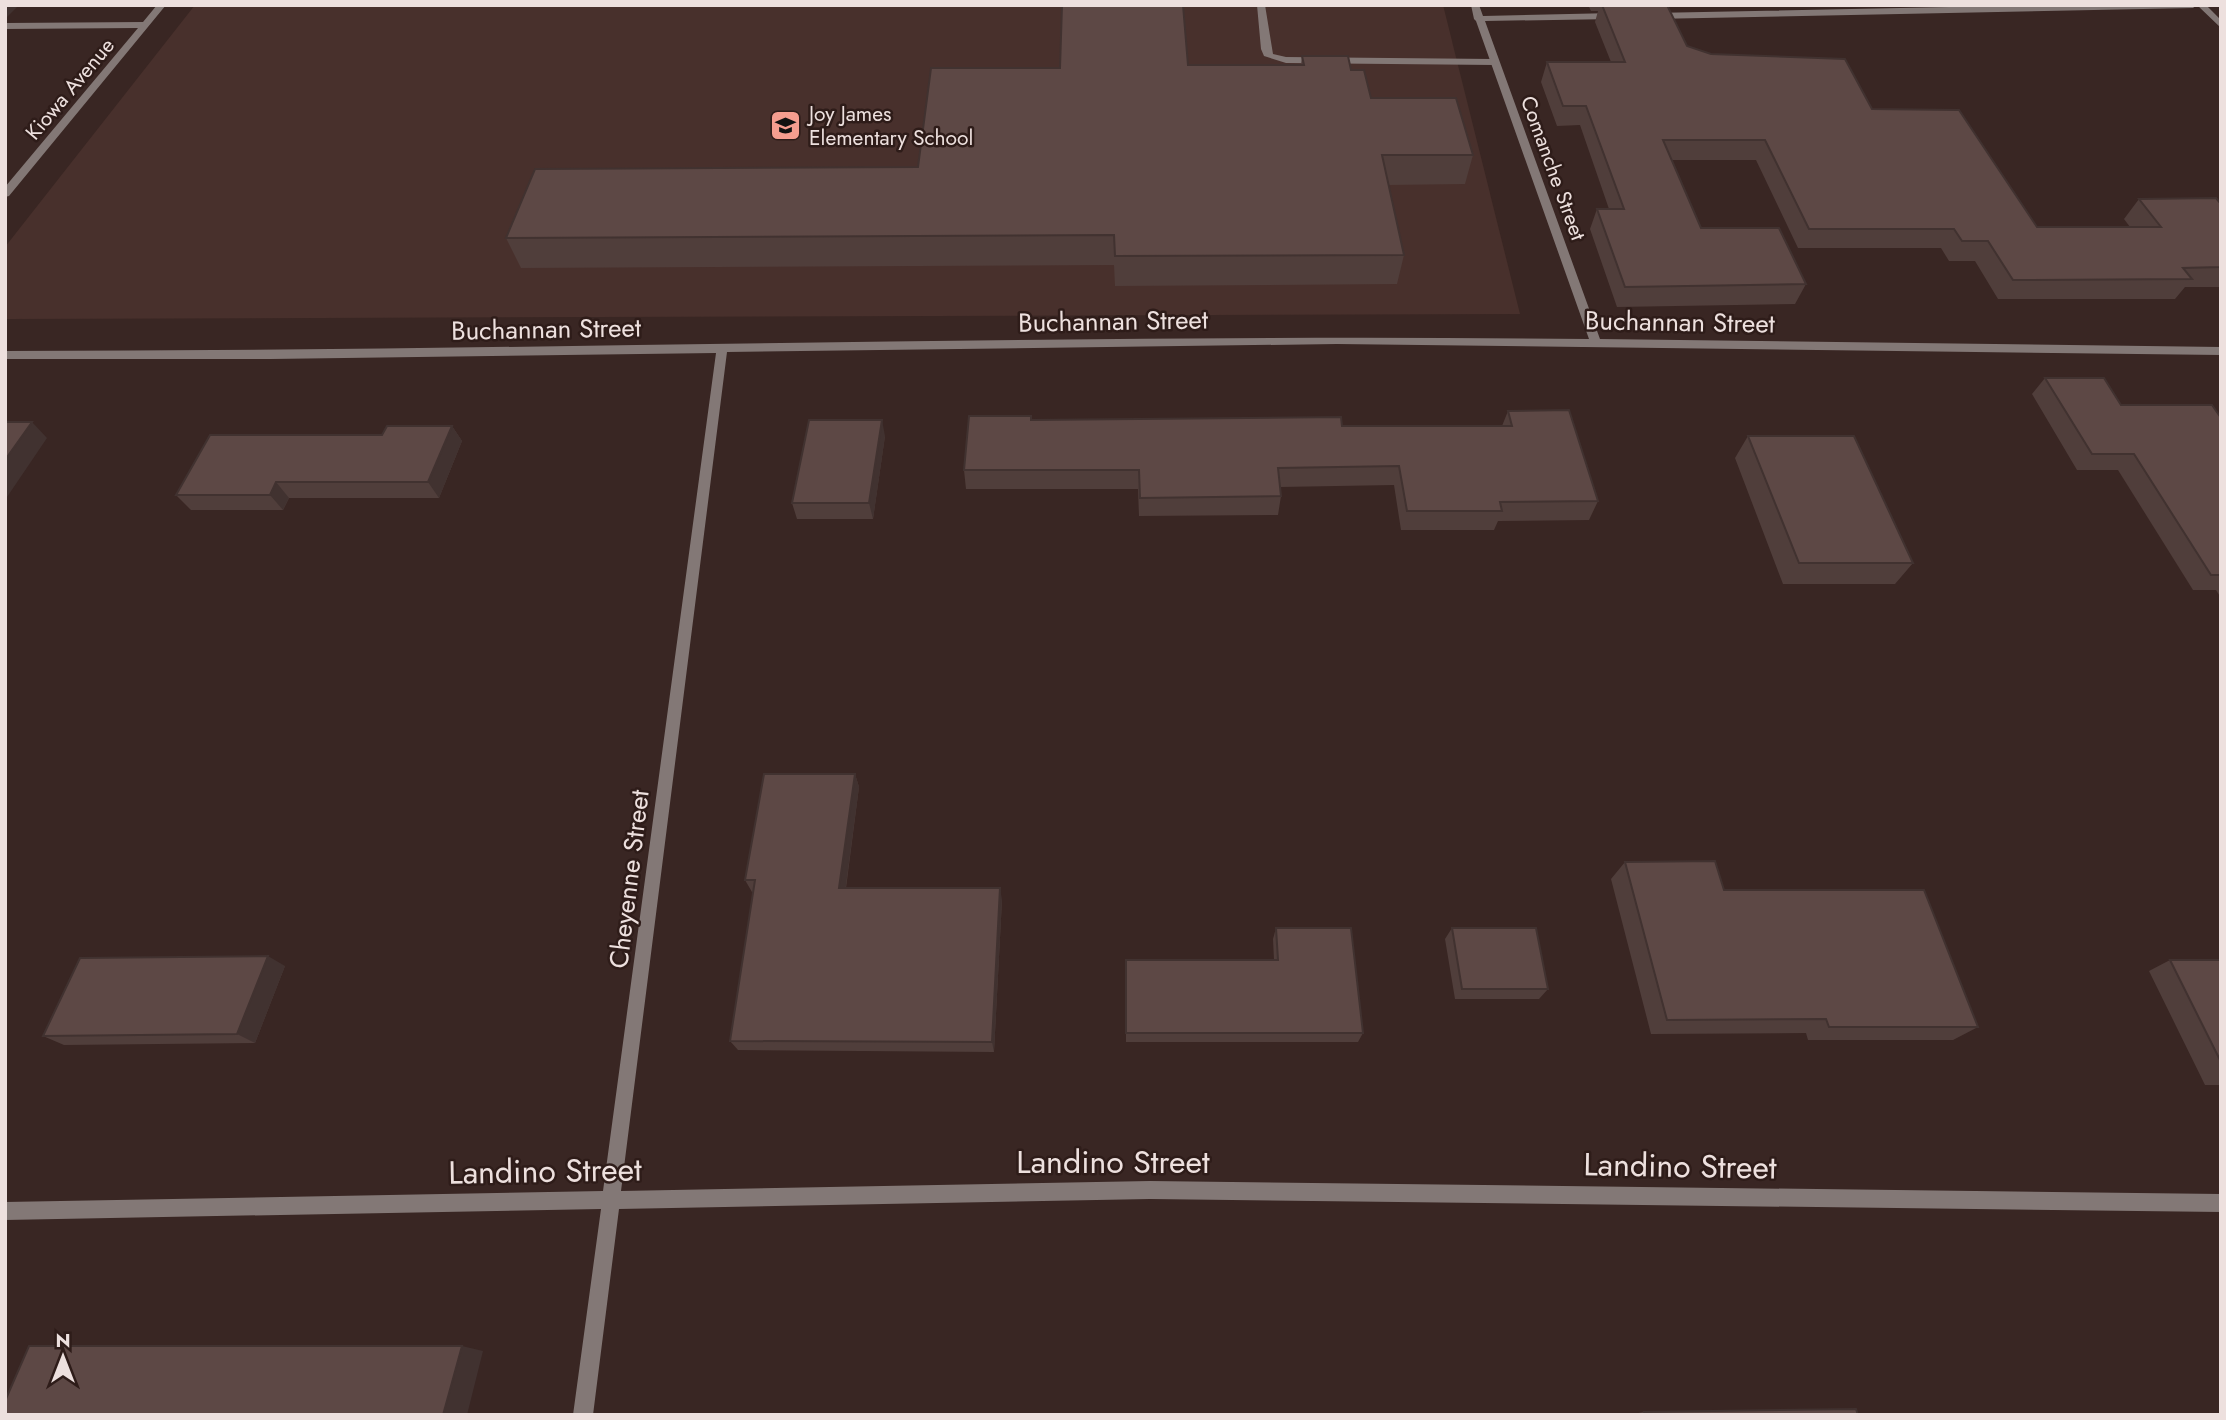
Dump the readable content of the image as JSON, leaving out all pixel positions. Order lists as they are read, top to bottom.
{
  "streets": {
    "street": [
      "Kiowa Avenue",
      "Comanche Street",
      "Buchannan Street",
      "Cheyenne Street",
      "Landino Street"
    ]
  },
  "crossings": [
    ["Comanche Street", "Buchannan Street"],
    ["Buchannan Street", "Cheyenne Street"],
    ["Cheyenne Street", "Landino Street"]
  ],
  "places": {
    "school or university": ["Joy James Elementary School"]
  },
  "north": "top"
}
